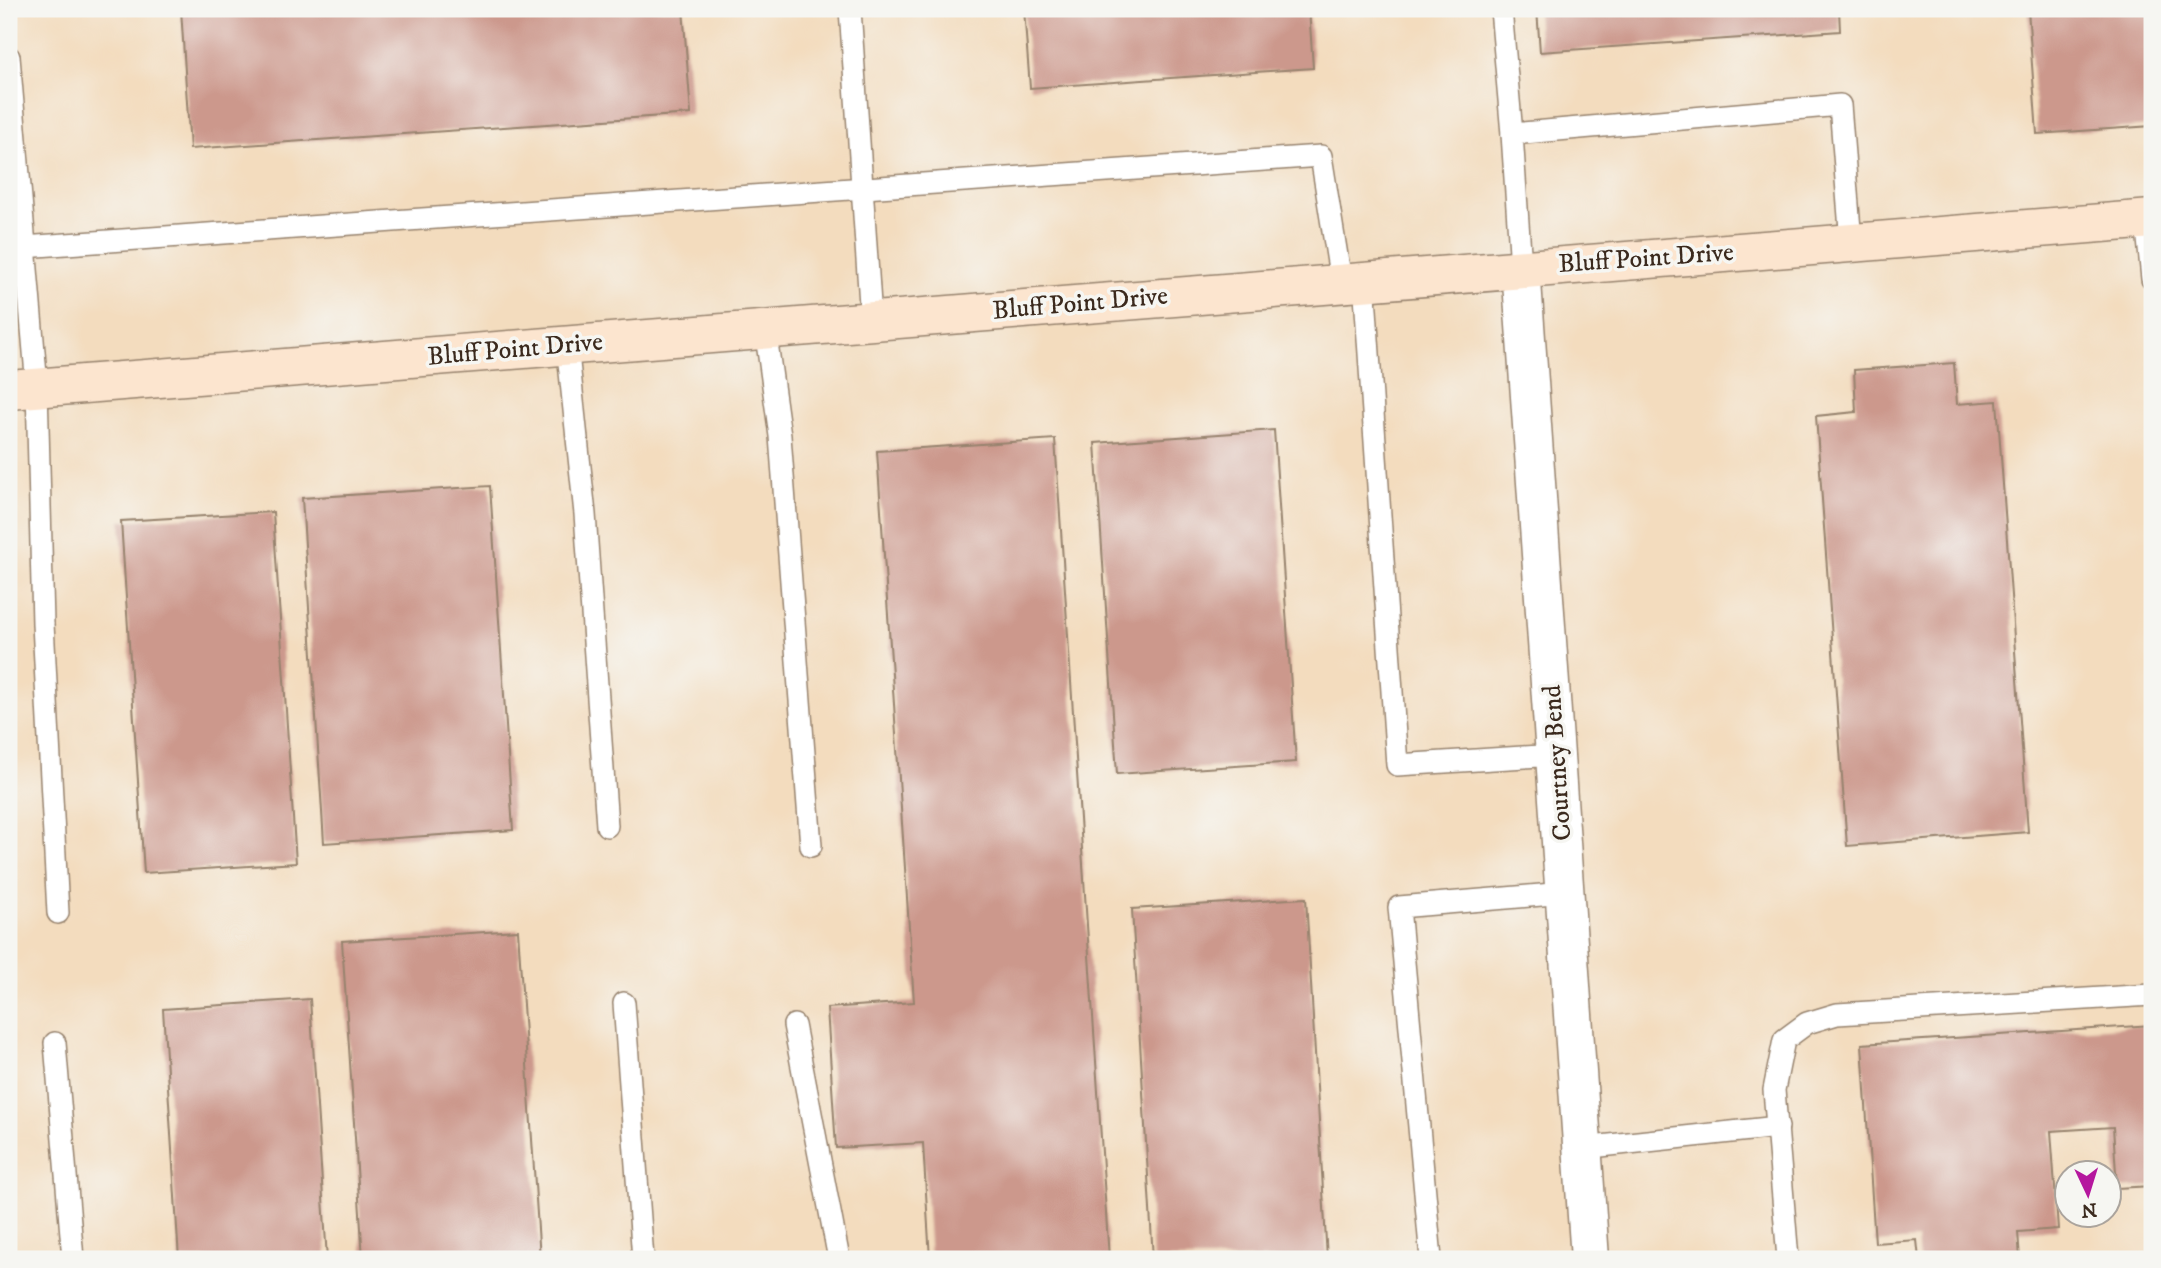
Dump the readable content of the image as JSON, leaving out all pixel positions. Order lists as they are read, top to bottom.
{
  "streets": {
    "street": ["Bluff Point Drive", "Courtney Bend"]
  },
  "crossings": [
    ["Bluff Point Drive", "Courtney Bend"]
  ],
  "north": "bottom"
}
